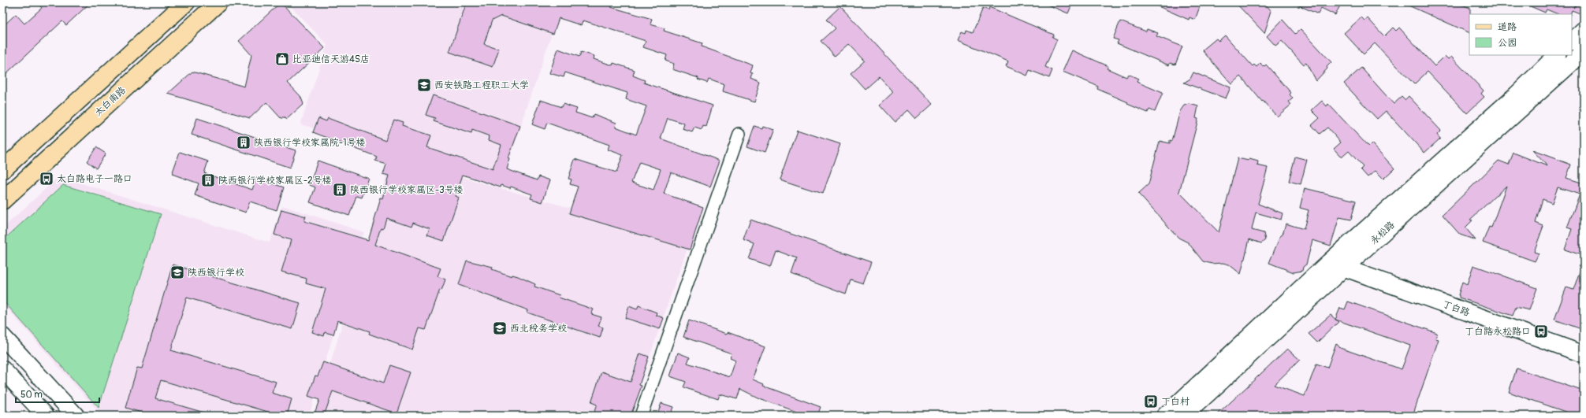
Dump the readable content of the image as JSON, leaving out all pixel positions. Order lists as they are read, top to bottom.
{
  "streets": {
    "main road": ["太白南路"],
    "street": ["永松路", "丁白路"]
  },
  "crossings": [
    ["永松路", "丁白路"]
  ],
  "places": {
    "shop": ["比亚迪信天游4S店"],
    "school or university": ["西安铁路工程职工大学", "陕西银行学校", "西北税务学校"],
    "building": ["陕西银行学校家属院-1号楼", "陕西银行学校家属区-2号楼", "陕西银行学校家属区-3号楼"],
    "bus stop": ["太白路电子一路口", "丁白路永松路口", "丁白村"]
  },
  "legend": ["道路", "公园"],
  "scale_bar": "50 m"
}
